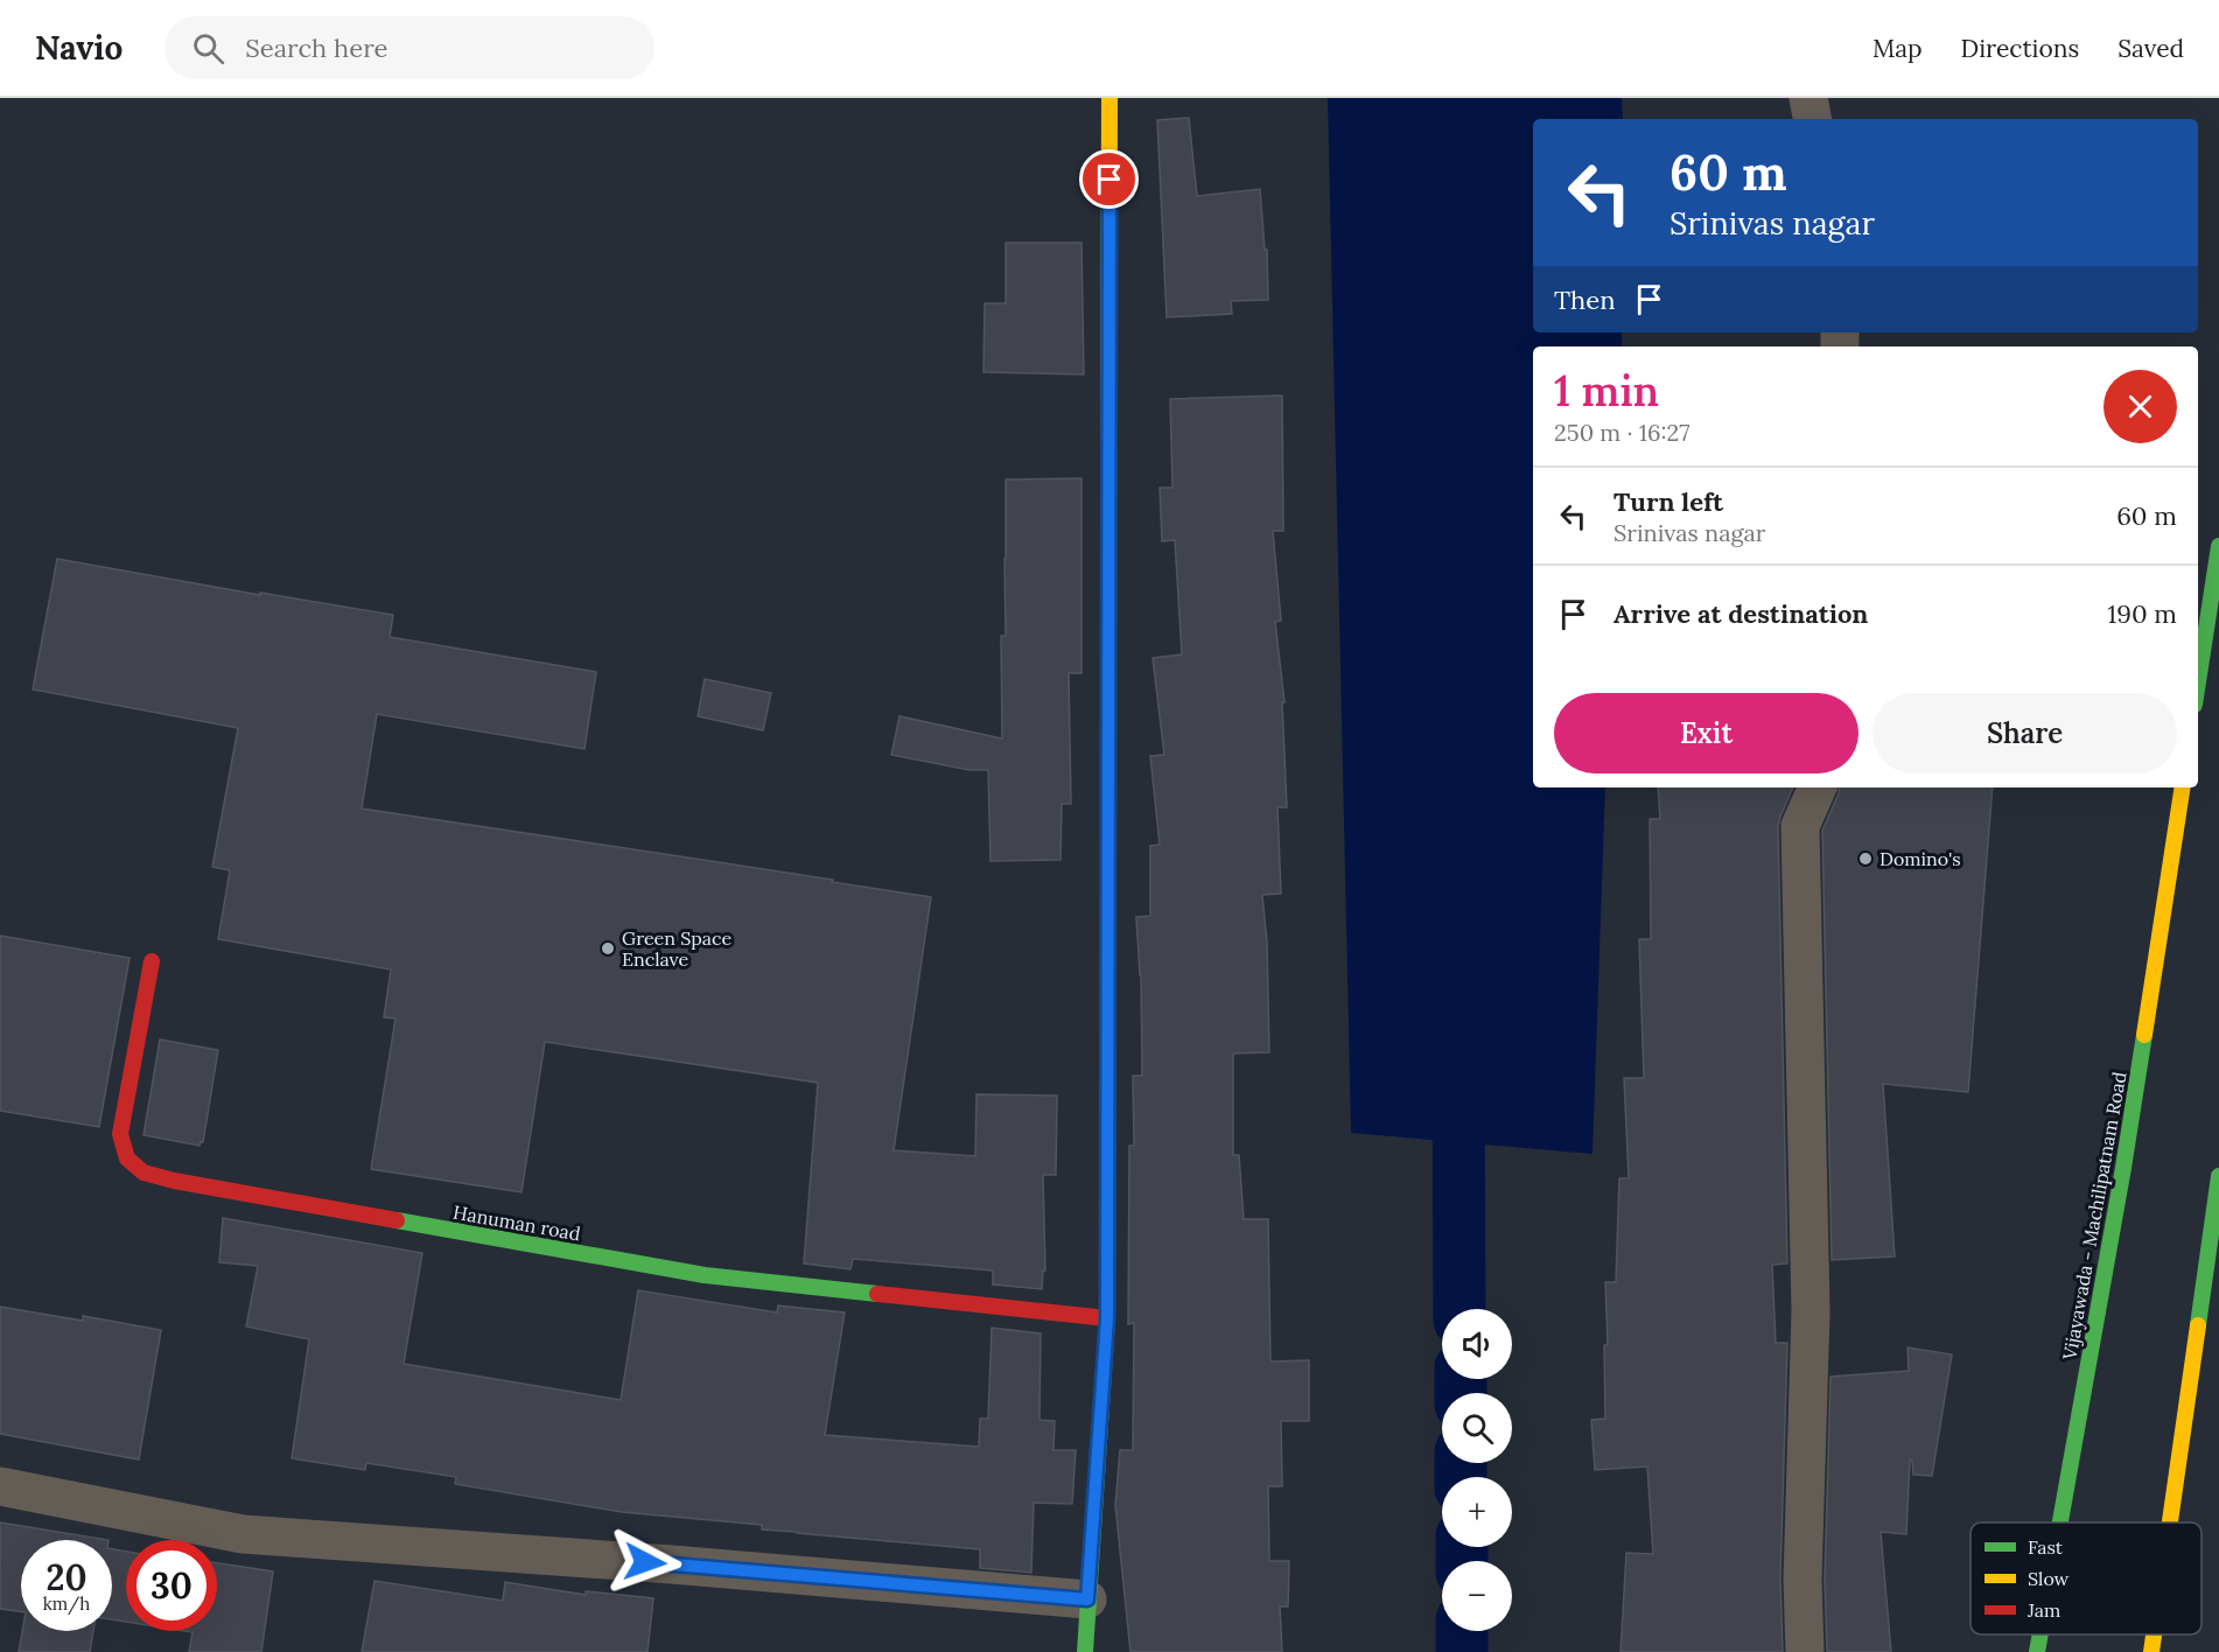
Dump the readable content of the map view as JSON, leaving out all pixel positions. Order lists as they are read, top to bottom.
{
  "streets": {
    "main road": ["Vijayawada - Machilipatnam Road", "Hanuman road"]
  },
  "places": ["Domino's", "Green Space Enclave"],
  "legend": ["Fast", "Slow", "Jam"],
  "page": {
    "header": "Navio",
    "search": "Search here",
    "nav": ["Map", "Directions", "Saved"],
    "turn": ["60 m", "Srinivas nagar"],
    "then": "Then",
    "heading": ["1 min", "250 m · 16:27"],
    "list": [
      {
        "name": "Turn left",
        "note": "Srinivas nagar",
        "value": "60 m"
      },
      {
        "name": "Arrive at destination",
        "value": "190 m"
      }
    ],
    "buttons": ["Exit", "Share"],
    "map_buttons": ["+", "−"],
    "speed": "20 km/h",
    "limit": "30"
  }
}
